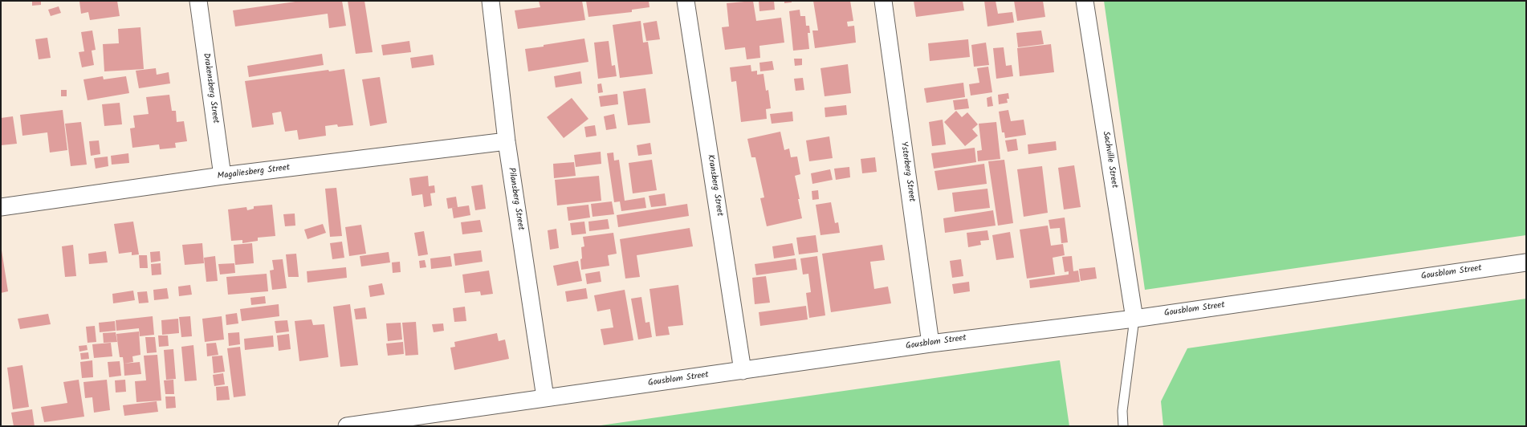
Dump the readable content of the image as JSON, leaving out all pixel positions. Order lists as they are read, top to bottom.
{
  "streets": {
    "street": [
      "Drakensberg Street",
      "Sachville Street",
      "Ysterberg Street",
      "Magaliesberg Street",
      "Kransberg Street",
      "Pilansberg Street",
      "Gousblom Street"
    ]
  },
  "crossings": [
    ["Drakensberg Street", "Magaliesberg Street"],
    ["Sachville Street", "Gousblom Street"],
    ["Ysterberg Street", "Gousblom Street"],
    ["Magaliesberg Street", "Pilansberg Street"],
    ["Kransberg Street", "Gousblom Street"],
    ["Pilansberg Street", "Gousblom Street"]
  ]
}
